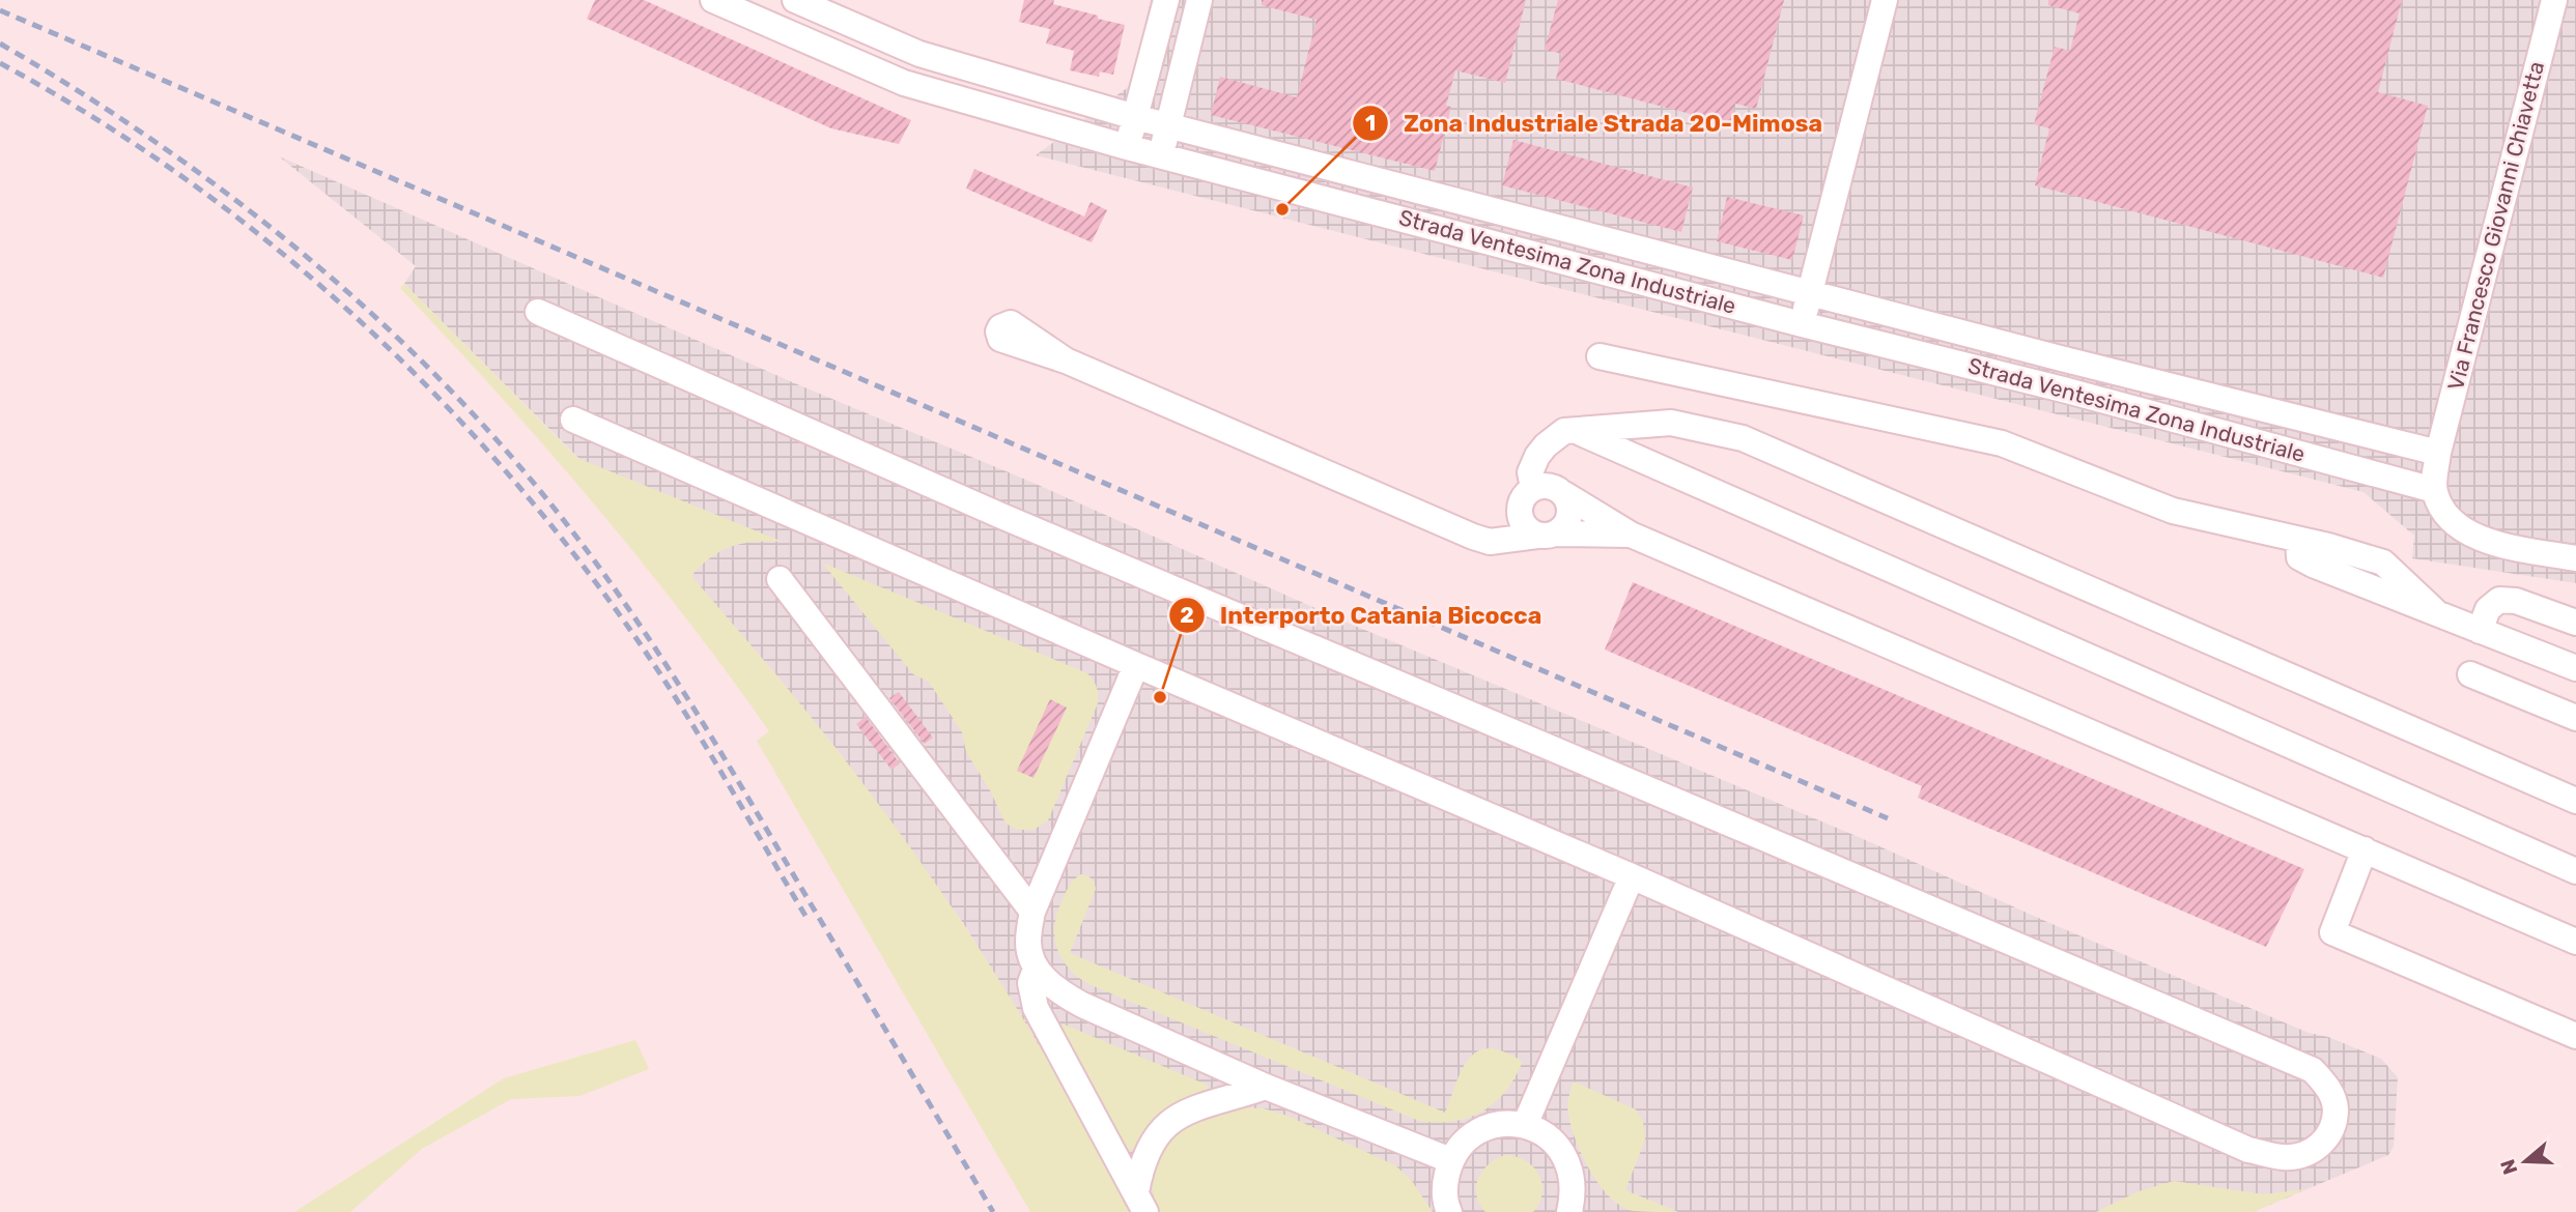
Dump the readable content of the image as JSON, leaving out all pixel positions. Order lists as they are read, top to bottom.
{
  "streets": {
    "street": ["Via Francesco Giovanni Chiavetta", "Strada Ventesima Zona Industriale"]
  },
  "crossings": [
    ["Via Francesco Giovanni Chiavetta", "Strada Ventesima Zona Industriale"]
  ],
  "places": ["Zona Industriale Strada 20-Mimosa", "Interporto Catania Bicocca"],
  "north": "left"
}
